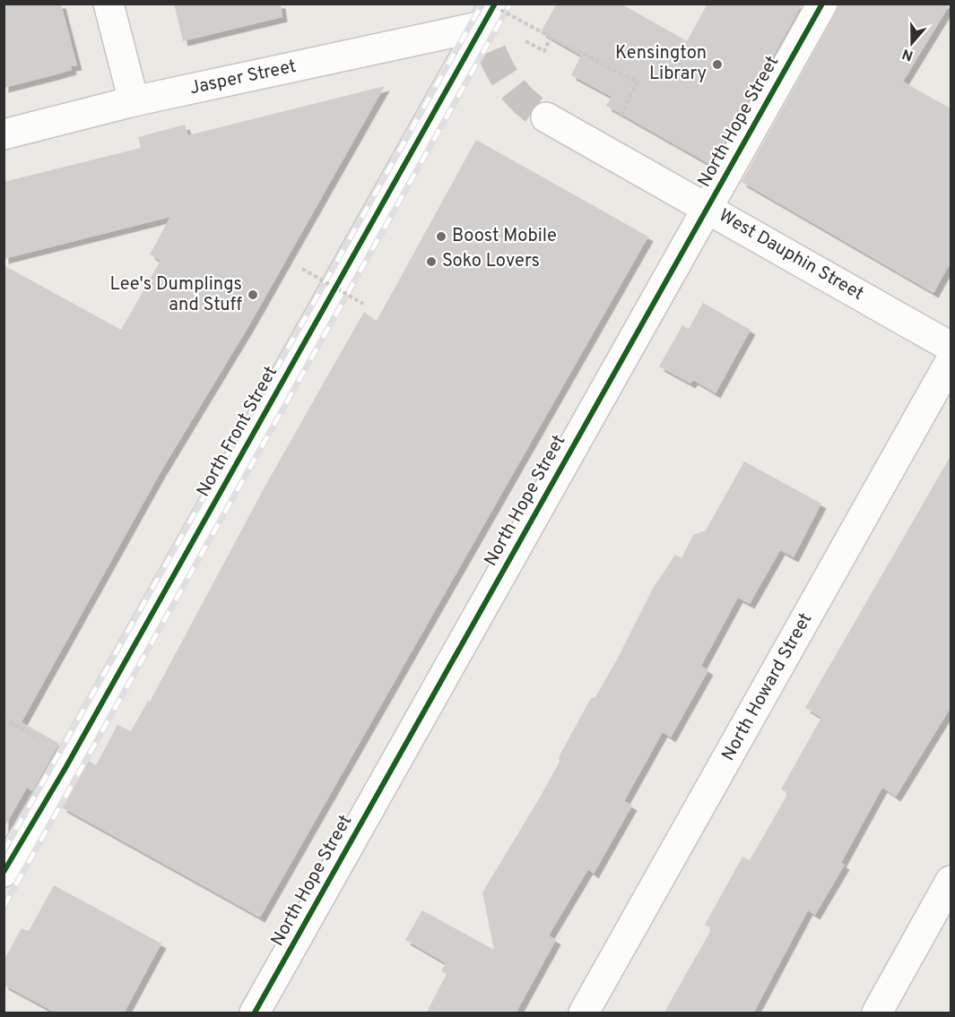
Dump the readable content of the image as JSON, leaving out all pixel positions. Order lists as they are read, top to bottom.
{
  "streets": {
    "street": [
      "Jasper Street",
      "North Hope Street",
      "West Dauphin Street",
      "North Front Street",
      "North Howard Street"
    ]
  },
  "crossings": [
    ["Jasper Street", "North Front Street"],
    ["North Hope Street", "West Dauphin Street"]
  ],
  "places": [
    "Kensington Library",
    "Boost Mobile",
    "Soko Lovers",
    "Lee's Dumplings and Stuff"
  ],
  "north": "bottom"
}
